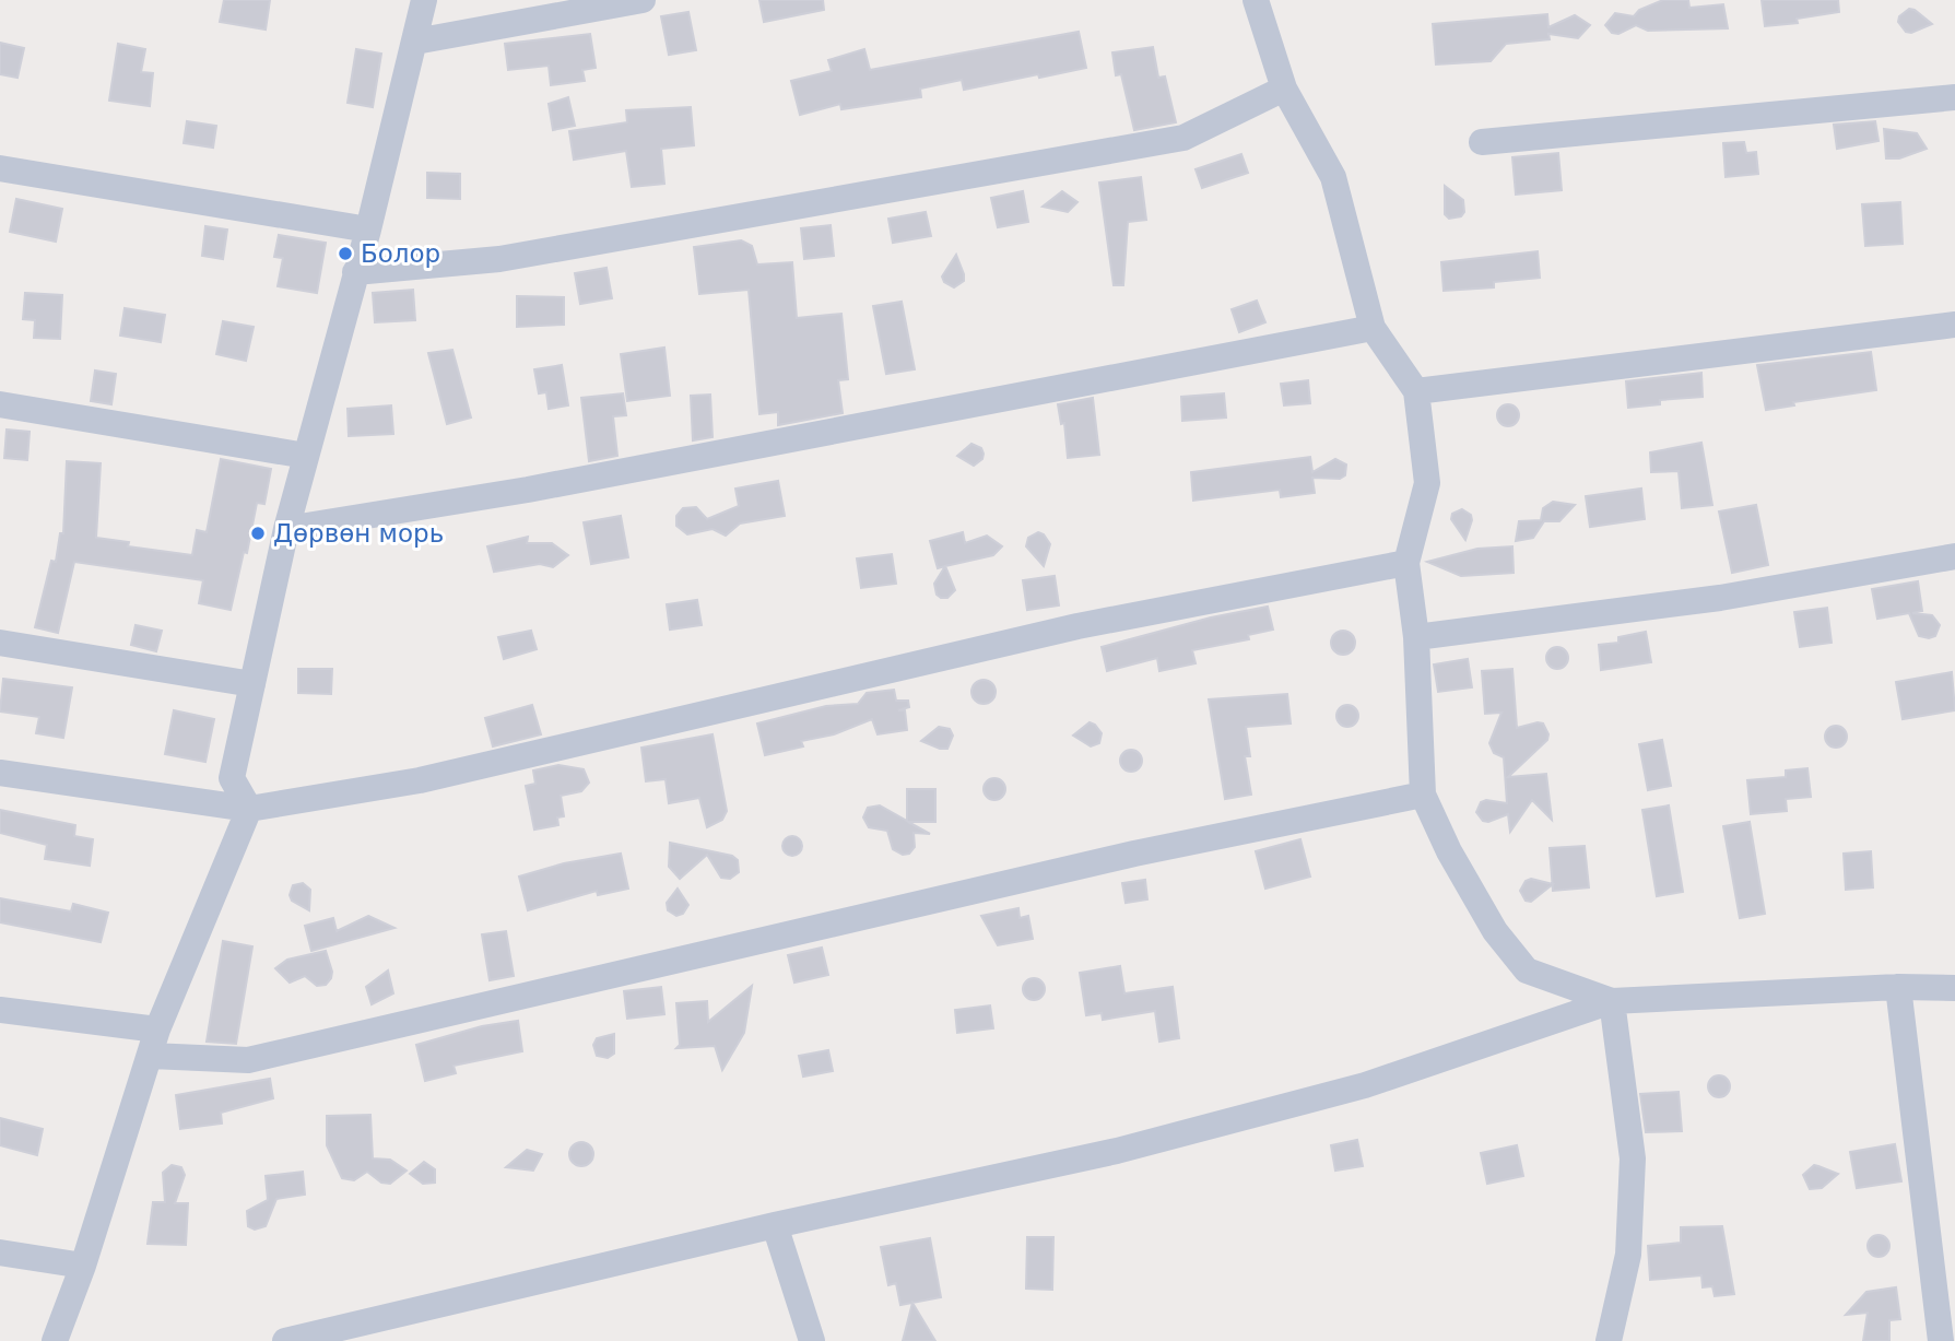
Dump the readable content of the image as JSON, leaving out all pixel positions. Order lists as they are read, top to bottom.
{
  "places": ["Болор", "Дөрвөн морь"]
}
